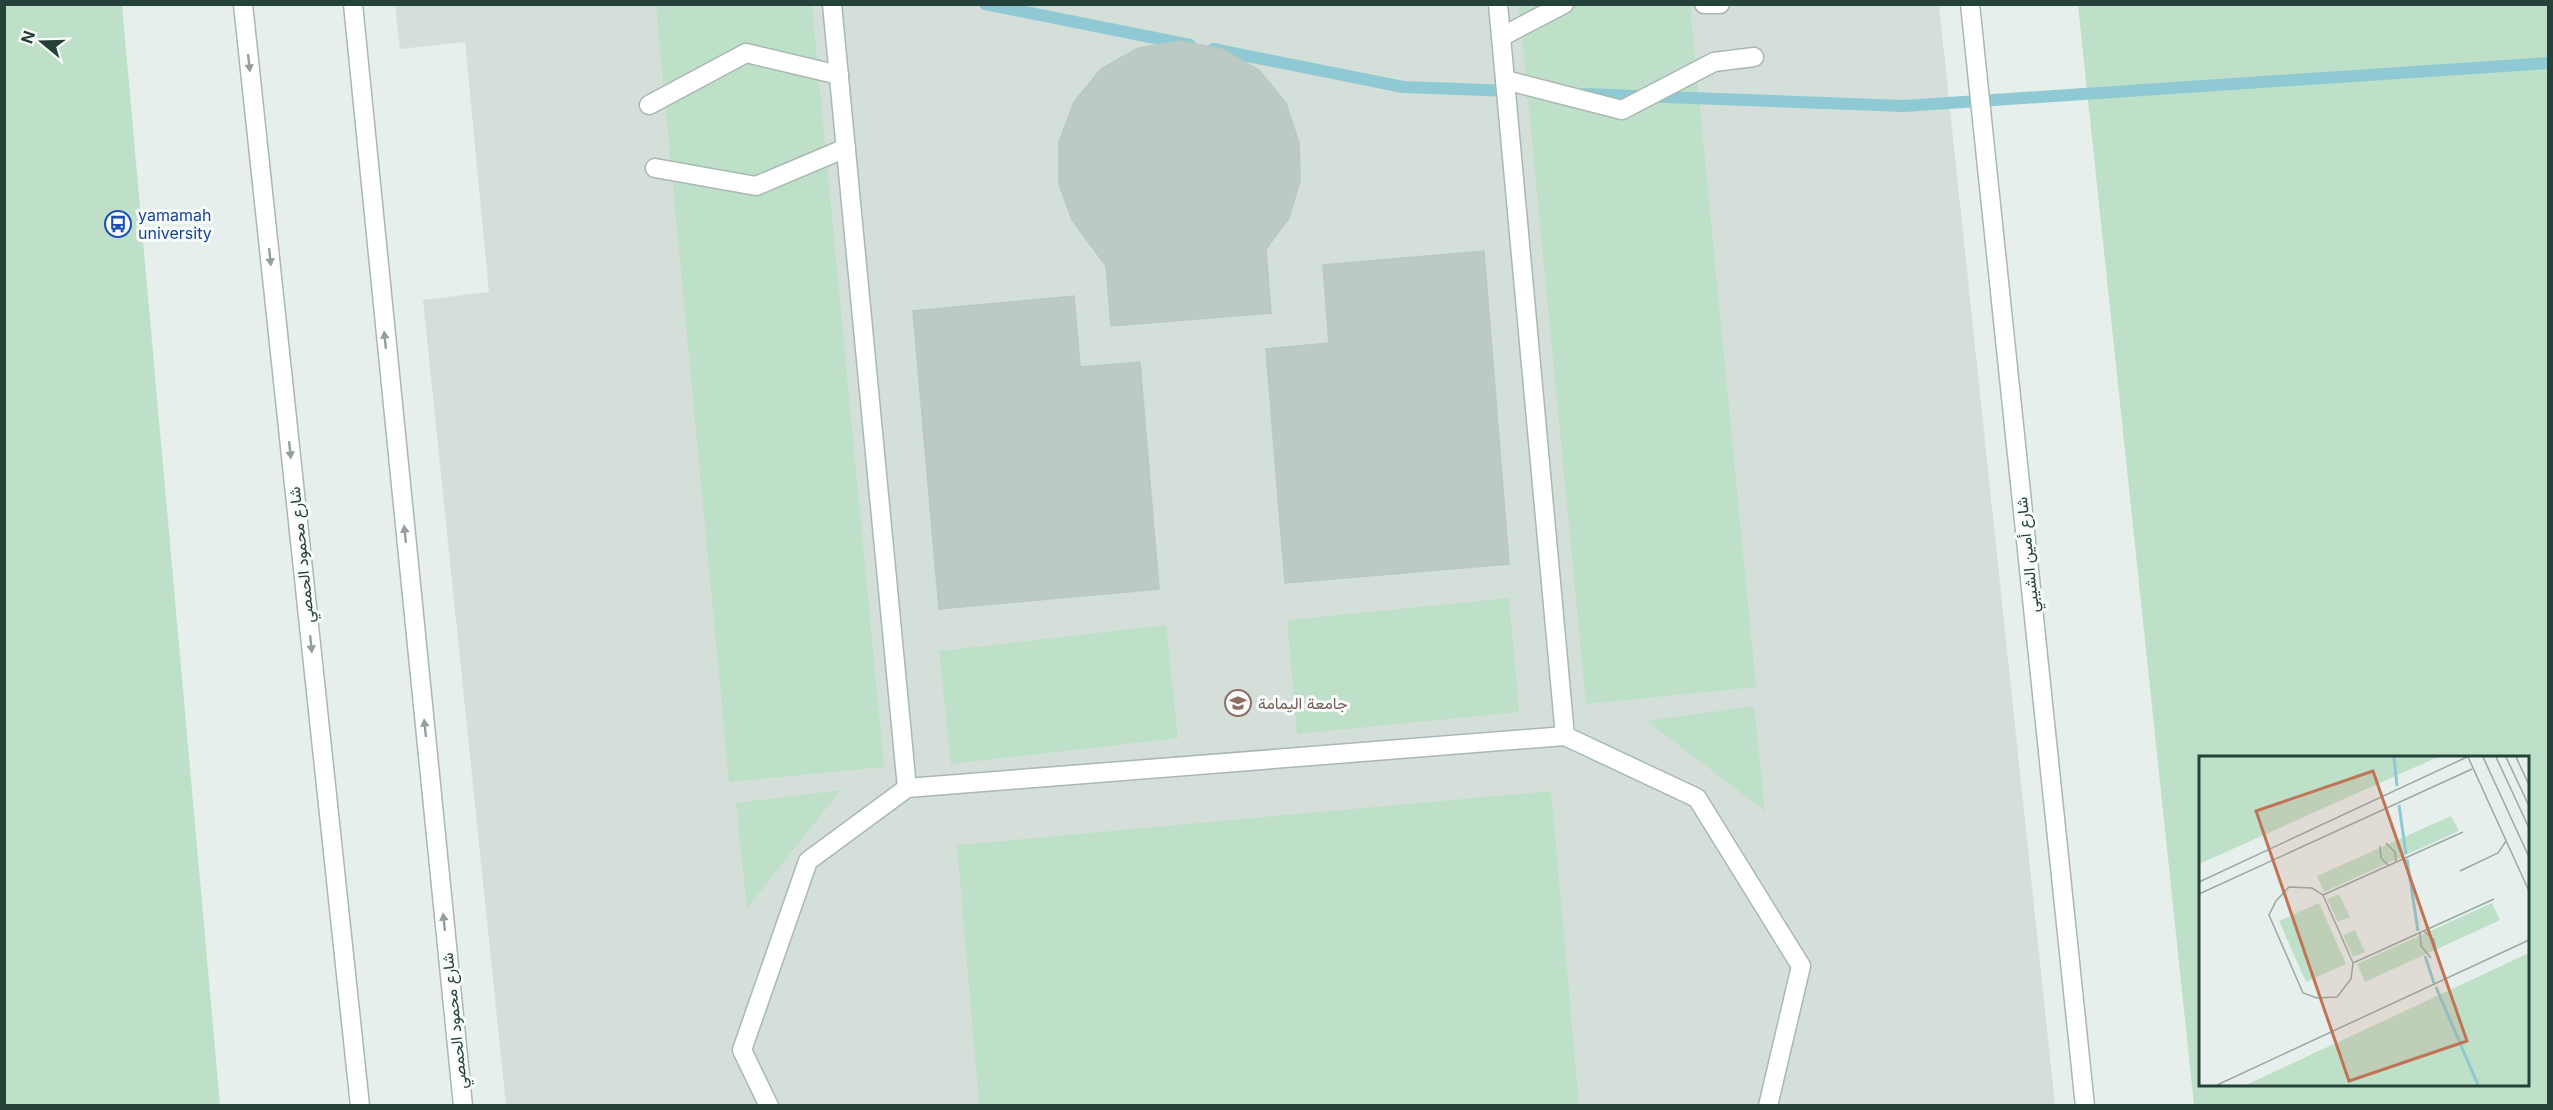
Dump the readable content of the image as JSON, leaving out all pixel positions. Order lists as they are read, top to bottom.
{
  "streets": {
    "street": ["شارع محمود الحمصي", "شارع أمين الشيبي"]
  },
  "places": {
    "bus stop": ["yamamah university"],
    "school or university": ["جامعة اليمامة"]
  },
  "north": "left"
}
